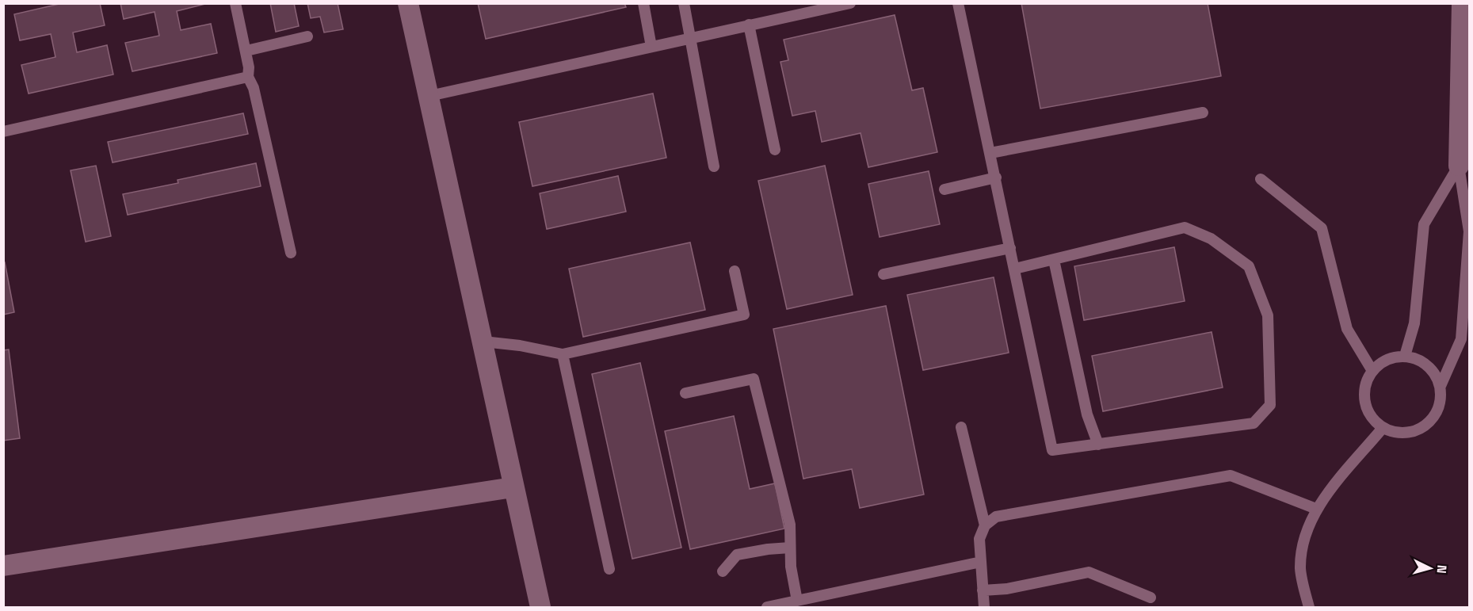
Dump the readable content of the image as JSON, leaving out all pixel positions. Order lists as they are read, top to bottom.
{
  "north": "right"
}
